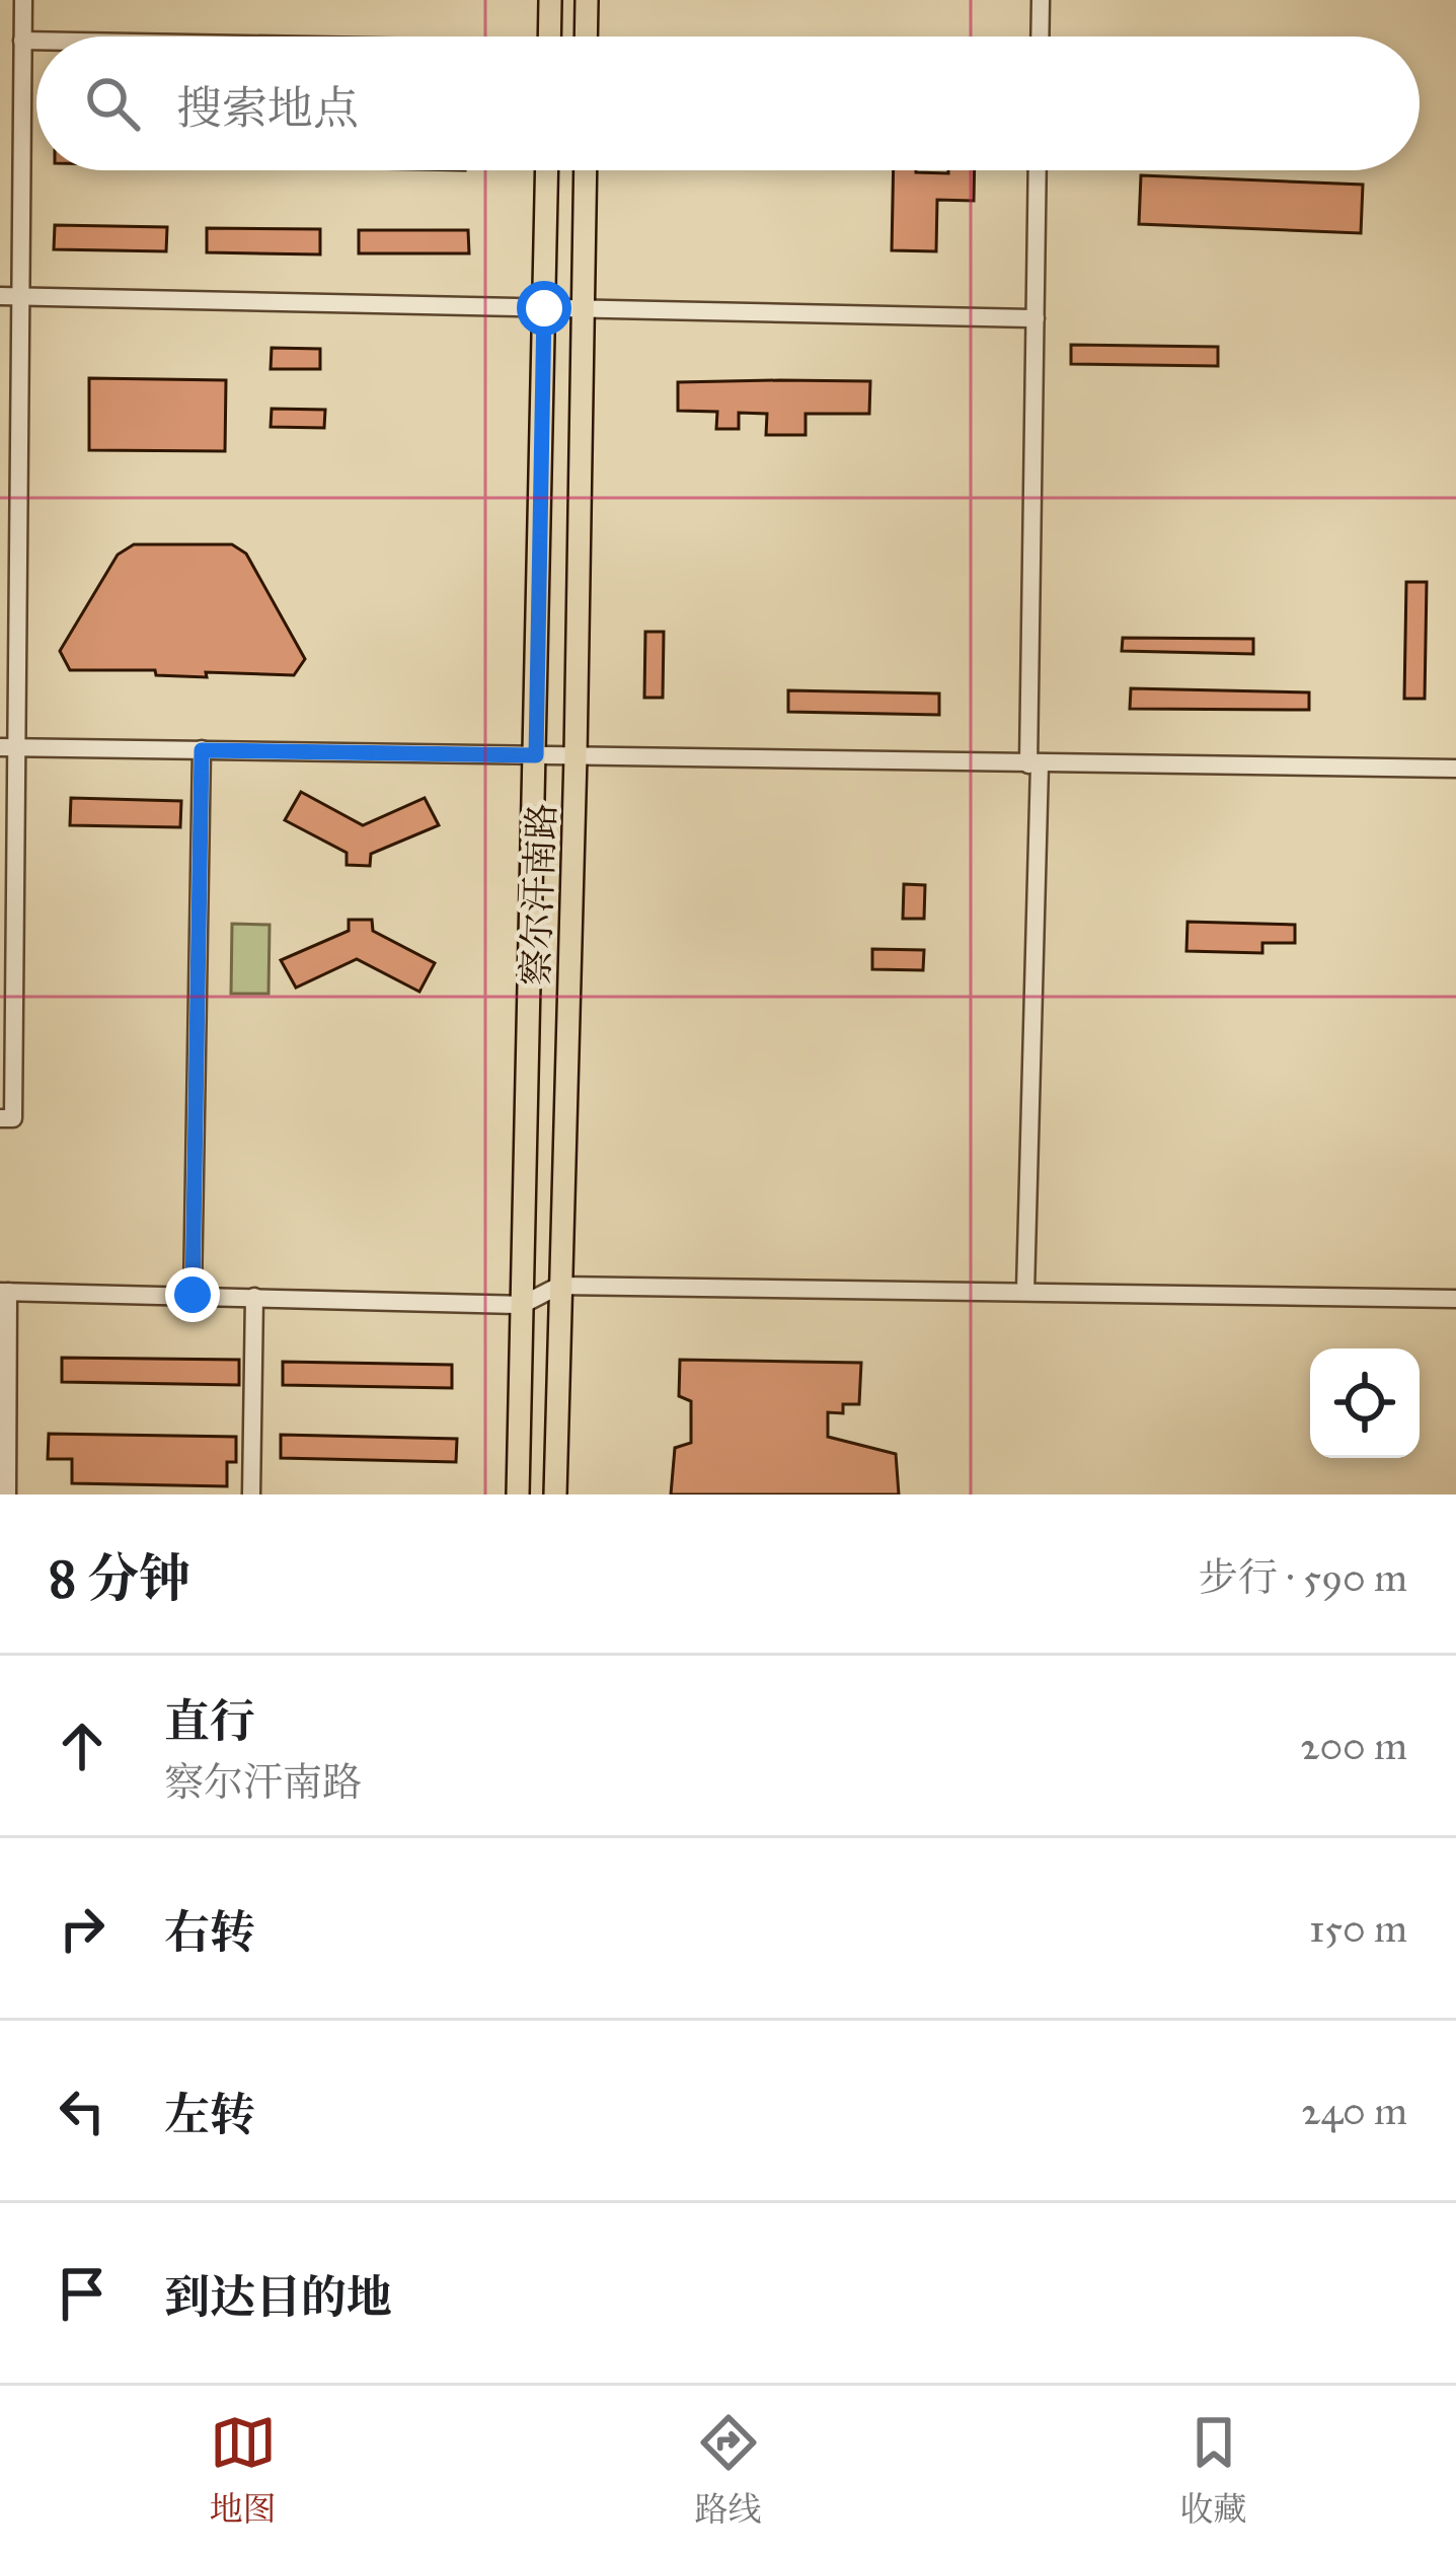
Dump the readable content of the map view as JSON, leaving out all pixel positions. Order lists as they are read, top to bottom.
{
  "streets": {
    "main road": ["察尔汗南路"]
  },
  "page": {
    "search": "搜索地点",
    "heading": ["8 分钟", "步行 · 590 m"],
    "list": [
      ["直行", "察尔汗南路", "200 m"],
      ["右转", "150 m"],
      ["左转", "240 m"],
      "到达目的地"
    ],
    "nav": ["地图", "路线", "收藏"]
  }
}
